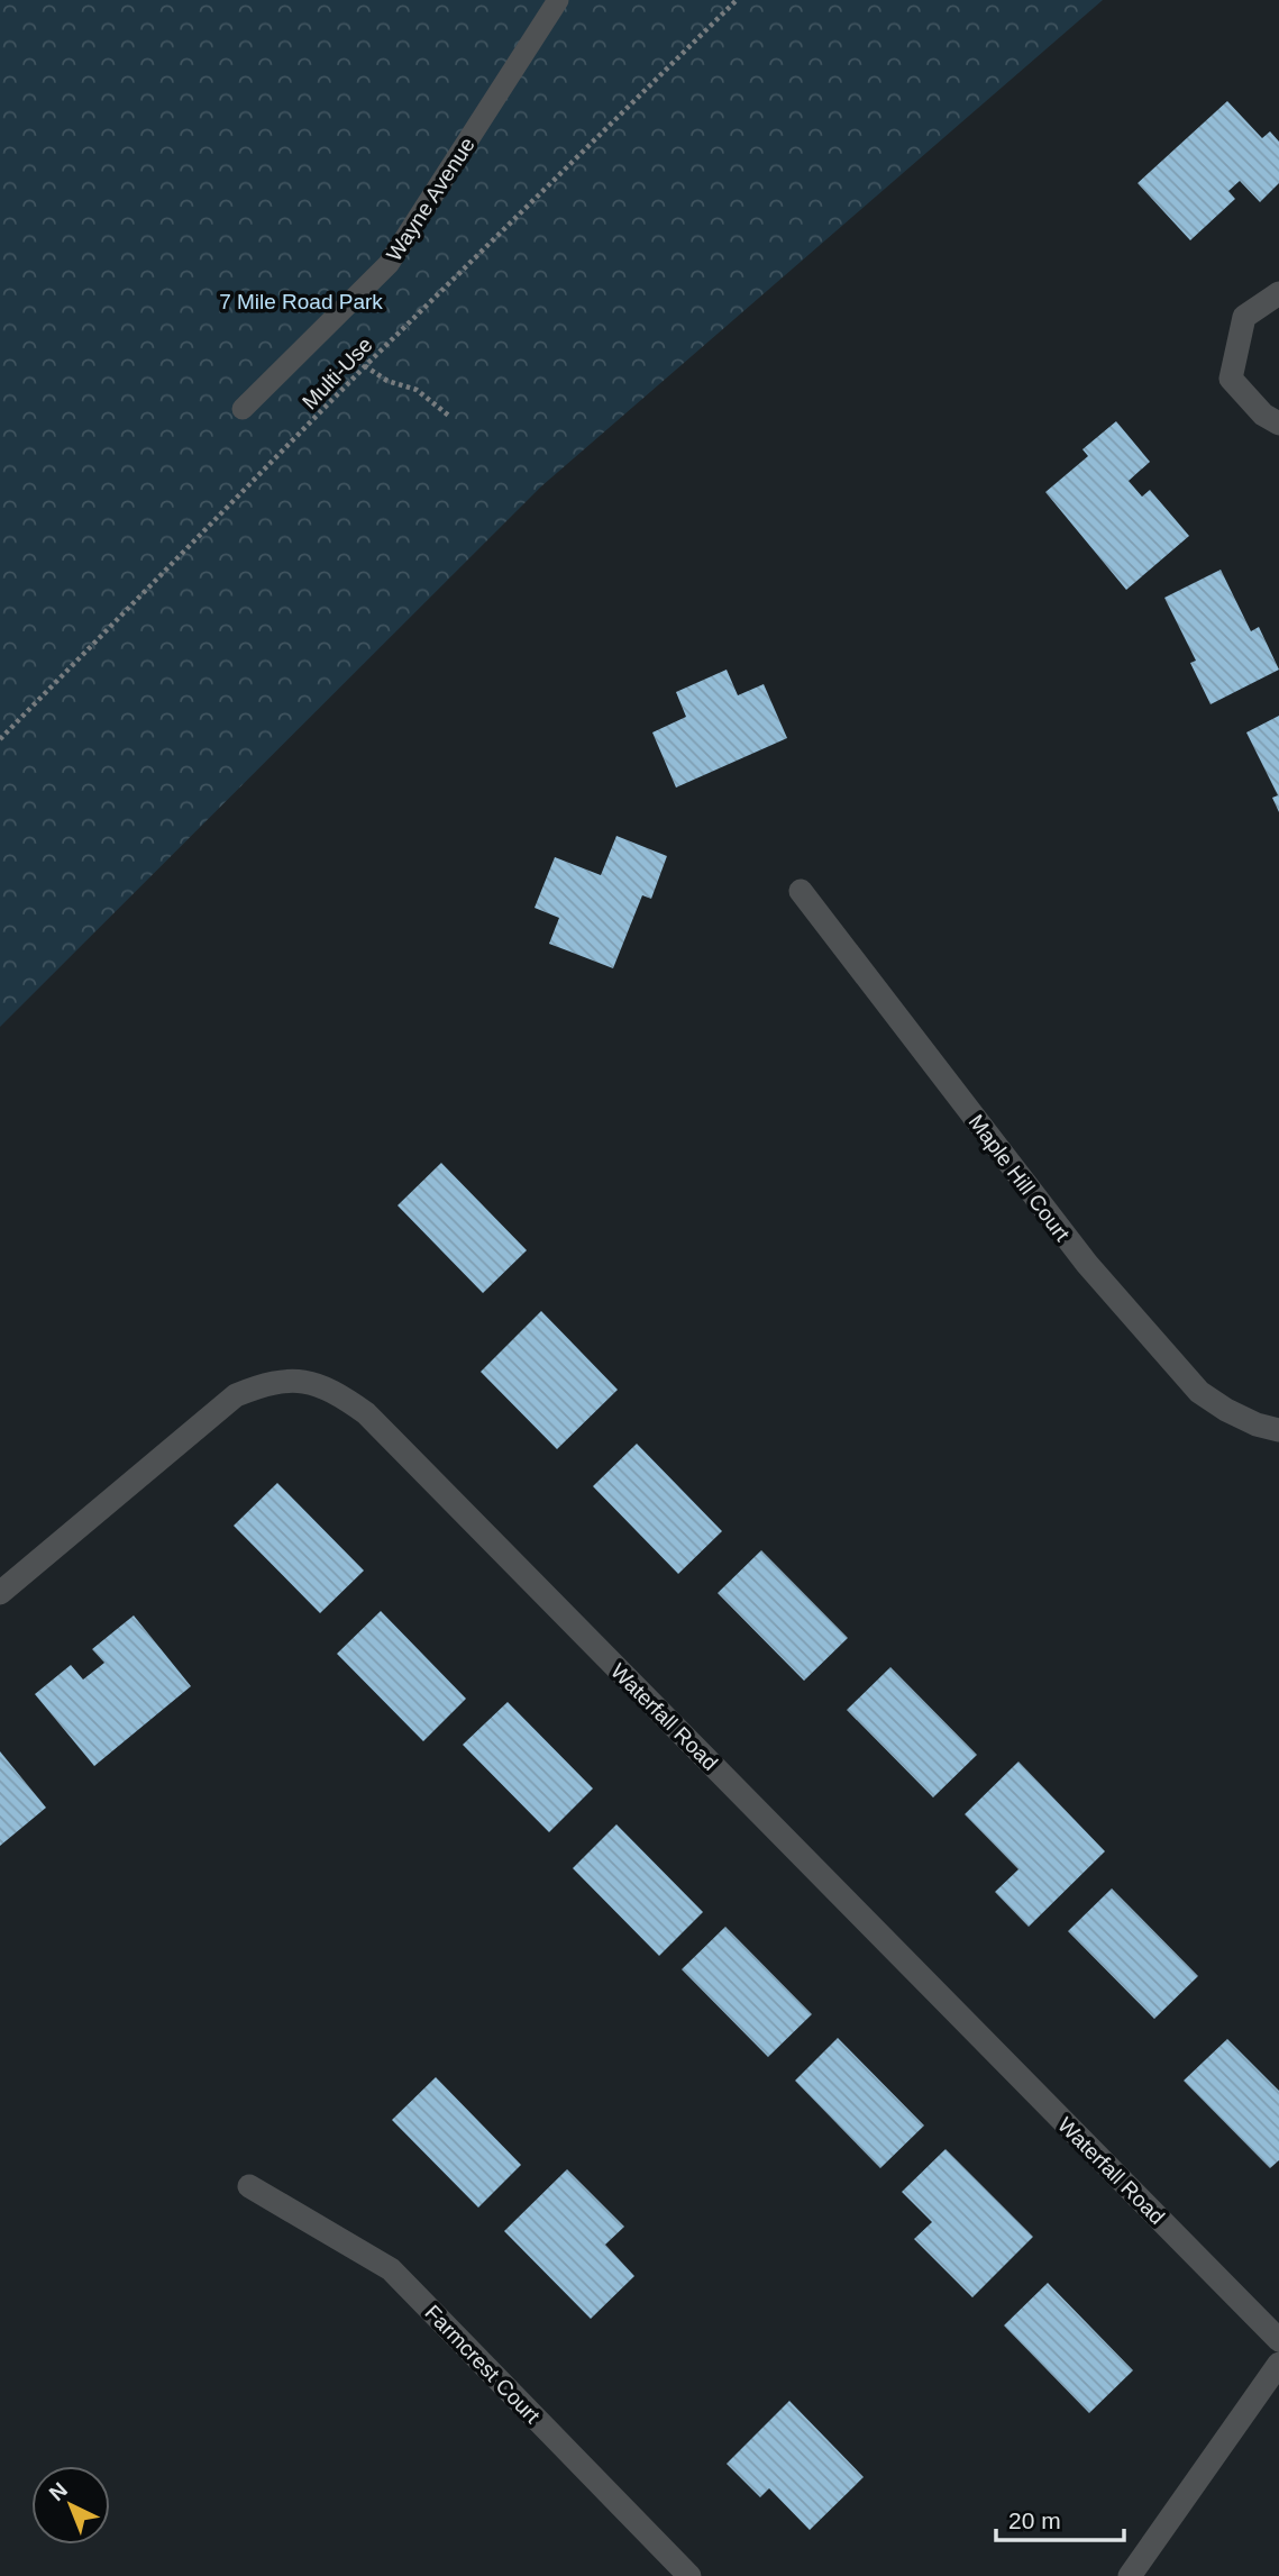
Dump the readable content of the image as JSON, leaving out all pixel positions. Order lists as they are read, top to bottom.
{
  "streets": {
    "street": ["Maple Hill Court", "Waterfall Road", "Farmcrest Court"],
    "lane": ["Wayne Avenue"],
    "path": ["Multi-Use"]
  },
  "parks": ["7 Mile Road Park"],
  "scale_bar": "20 m",
  "north": "top left"
}
